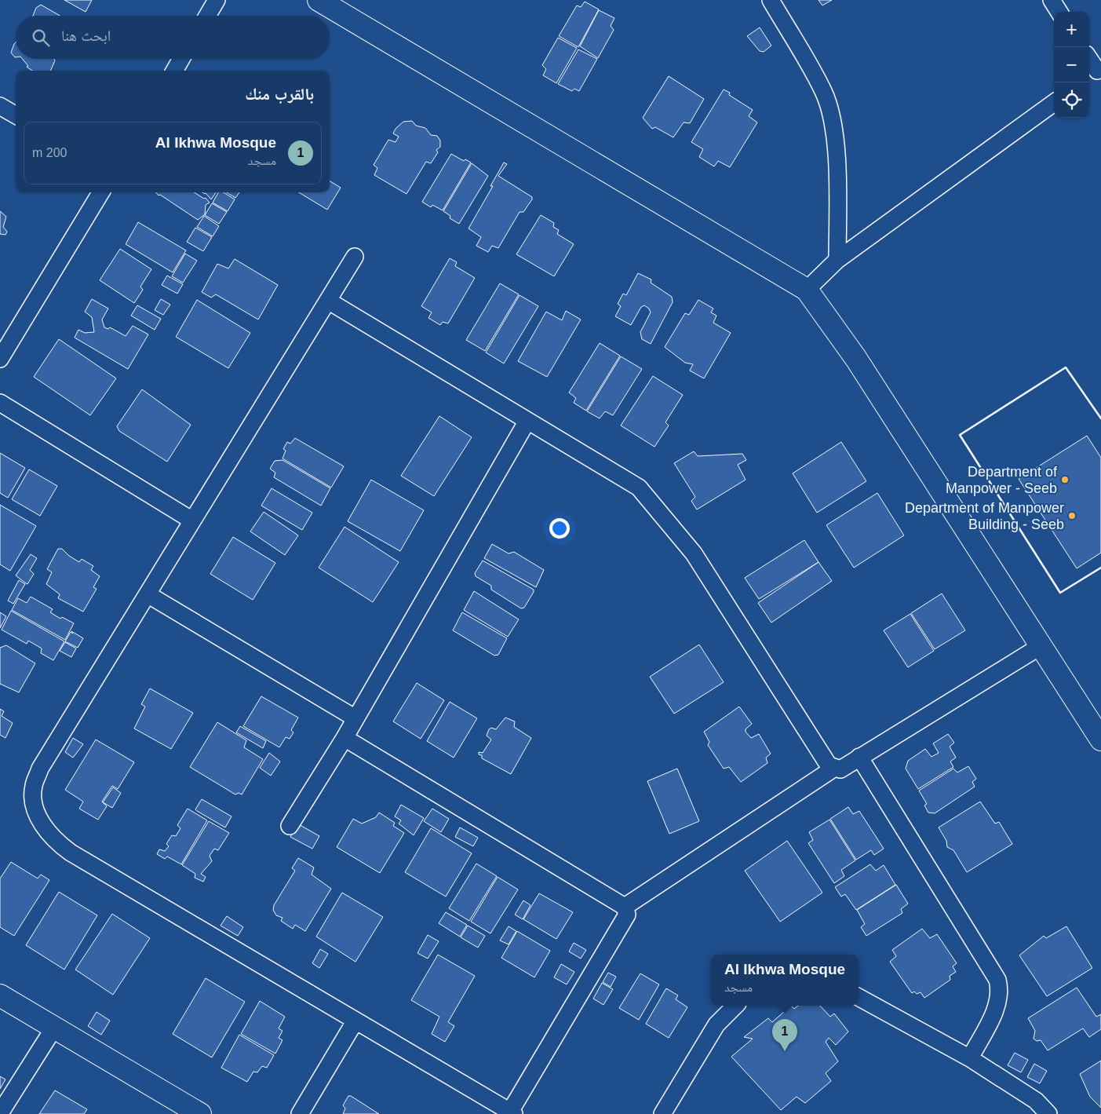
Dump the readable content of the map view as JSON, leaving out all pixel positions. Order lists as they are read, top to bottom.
{
  "places": ["Department of Manpower - Seeb", "Department of Manpower Building - Seeb"],
  "page": {
    "map_buttons": ["+", "−"],
    "search": "ابحث هنا",
    "heading": "بالقرب منك",
    "list": [
      {
        "mark": "1",
        "name": "Al Ikhwa Mosque",
        "note": "مسجد",
        "value": "200 m"
      }
    ],
    "popup": ["Al Ikhwa Mosque", "مسجد"],
    "pins": "1"
  }
}
